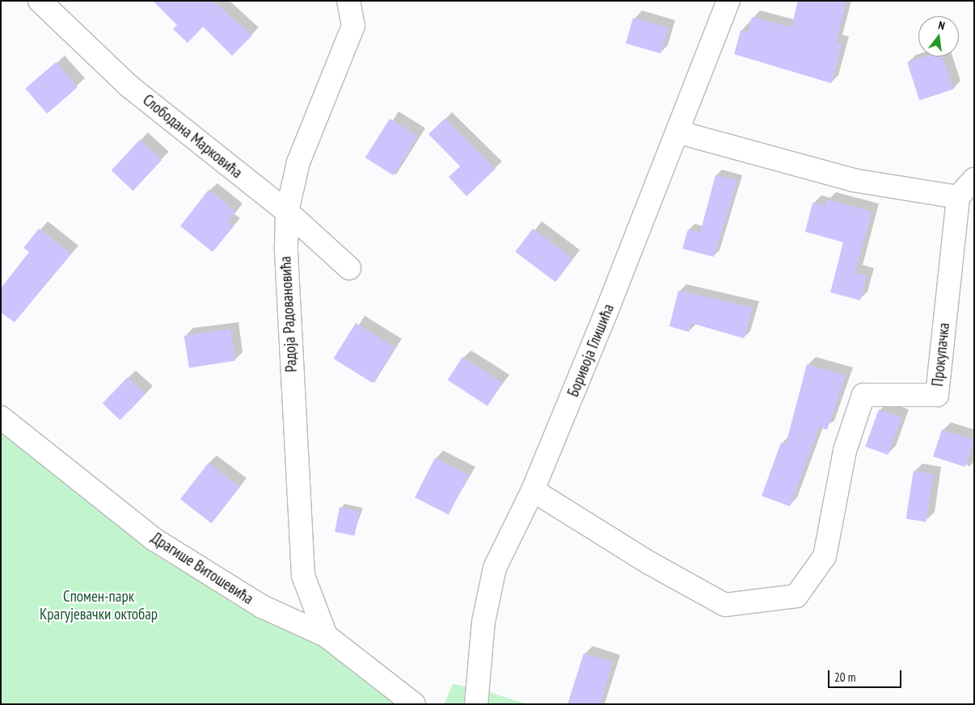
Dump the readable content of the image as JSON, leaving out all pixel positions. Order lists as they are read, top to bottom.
{
  "streets": {
    "street": [
      "Слободана Марковића",
      "Радоја Радовановића",
      "Боривоја Глишића",
      "Прокупачка",
      "Драгише Витошевића"
    ]
  },
  "crossings": [
    ["Слободана Марковића", "Радоја Радовановића"],
    ["Радоја Радовановића", "Драгише Витошевића"],
    ["Боривоја Глишића", "Прокупачка"]
  ],
  "parks": ["Спомен-парк Крагујевачки октобар"],
  "scale_bar": "20 m",
  "north": "top"
}
